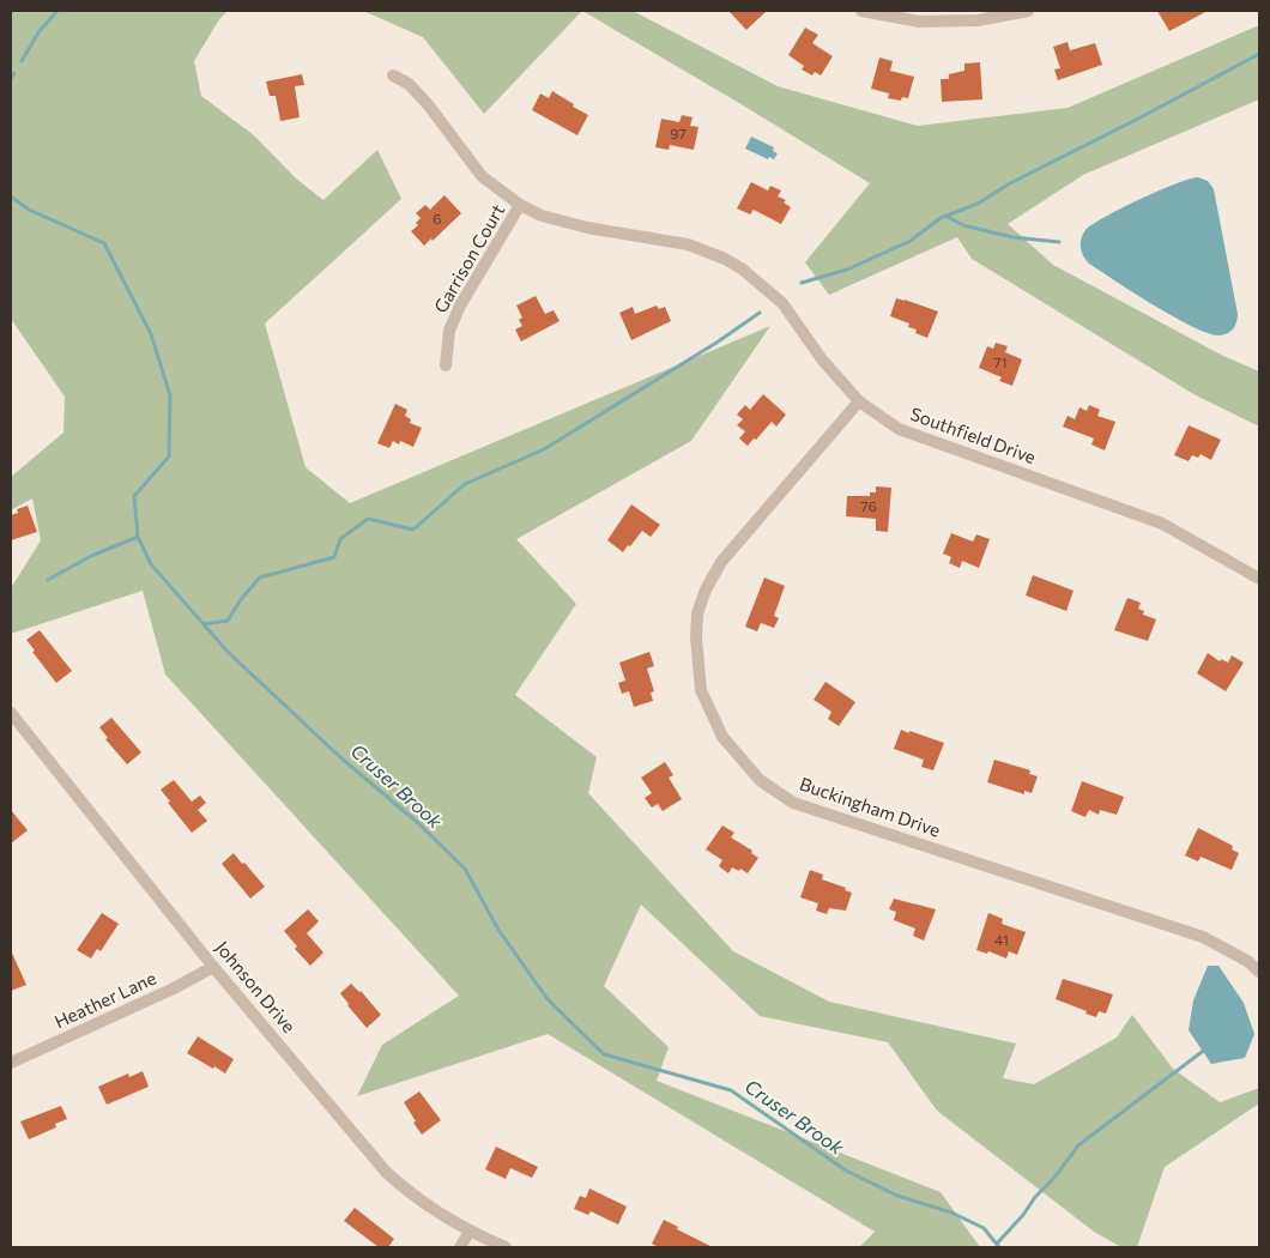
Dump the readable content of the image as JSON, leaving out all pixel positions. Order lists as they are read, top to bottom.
{
  "streets": {
    "street": [
      "Garrison Court",
      "Southfield Drive",
      "Buckingham Drive",
      "Johnson Drive",
      "Heather Lane"
    ]
  },
  "crossings": [
    ["Garrison Court", "Southfield Drive"],
    ["Southfield Drive", "Buckingham Drive"],
    ["Johnson Drive", "Heather Lane"]
  ],
  "water": ["Cruser Brook"],
  "house_numbers": [
    "97",
    "6",
    "71",
    "76",
    "41"
  ]
}
